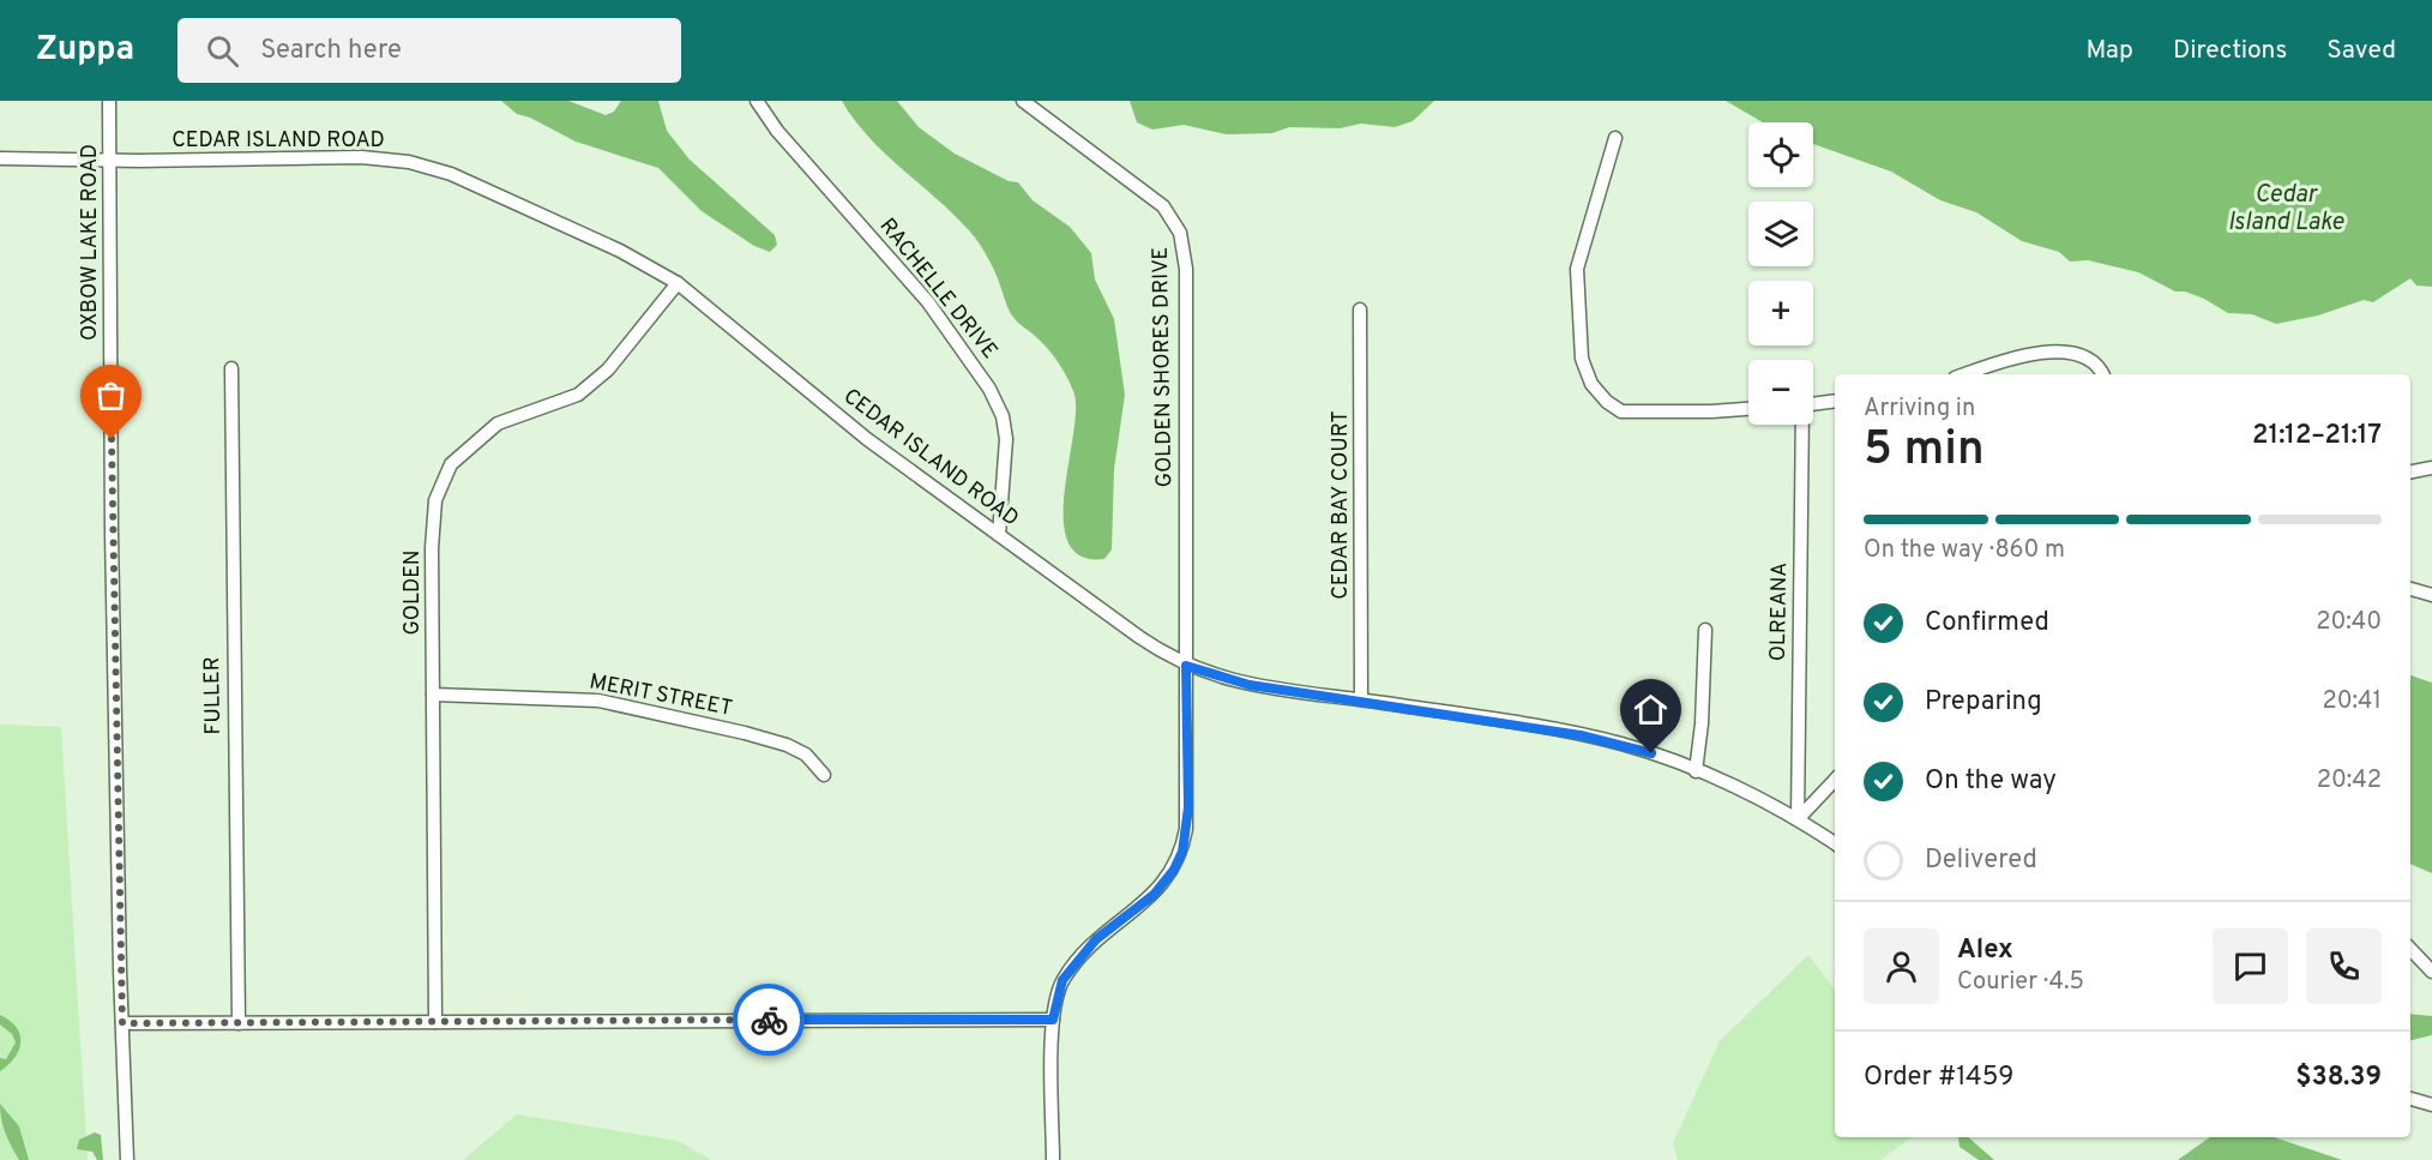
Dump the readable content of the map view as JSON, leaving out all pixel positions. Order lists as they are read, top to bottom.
{
  "streets": {
    "street": [
      "CEDAR ISLAND ROAD",
      "OXBOW LAKE ROAD",
      "RACHELLE DRIVE",
      "GOLDEN SHORES DRIVE",
      "CEDAR BAY COURT",
      "GOLDEN",
      "OLREANA",
      "FULLER",
      "MERIT STREET"
    ]
  },
  "crossings": [
    ["CEDAR ISLAND ROAD", "OXBOW LAKE ROAD"],
    ["CEDAR ISLAND ROAD", "RACHELLE DRIVE"],
    ["CEDAR ISLAND ROAD", "GOLDEN SHORES DRIVE"],
    ["CEDAR ISLAND ROAD", "CEDAR BAY COURT"],
    ["CEDAR ISLAND ROAD", "GOLDEN"],
    ["CEDAR ISLAND ROAD", "OLREANA"],
    ["GOLDEN", "MERIT STREET"]
  ],
  "water": ["Cedar Island Lake"],
  "page": {
    "header": "Zuppa",
    "search": "Search here",
    "nav": ["Map", "Directions", "Saved"],
    "map_buttons": ["+", "−"],
    "heading": ["5 min", "Arriving in", "21:12–21:17"],
    "panel": [
      "Alex",
      "Courier · 4.5",
      "Order #1459",
      "$38.39"
    ],
    "bar": "On the way · 860 m",
    "list": [
      ["Confirmed", "20:40"],
      ["Preparing", "20:41"],
      ["On the way", "20:42"],
      "Delivered"
    ]
  }
}
